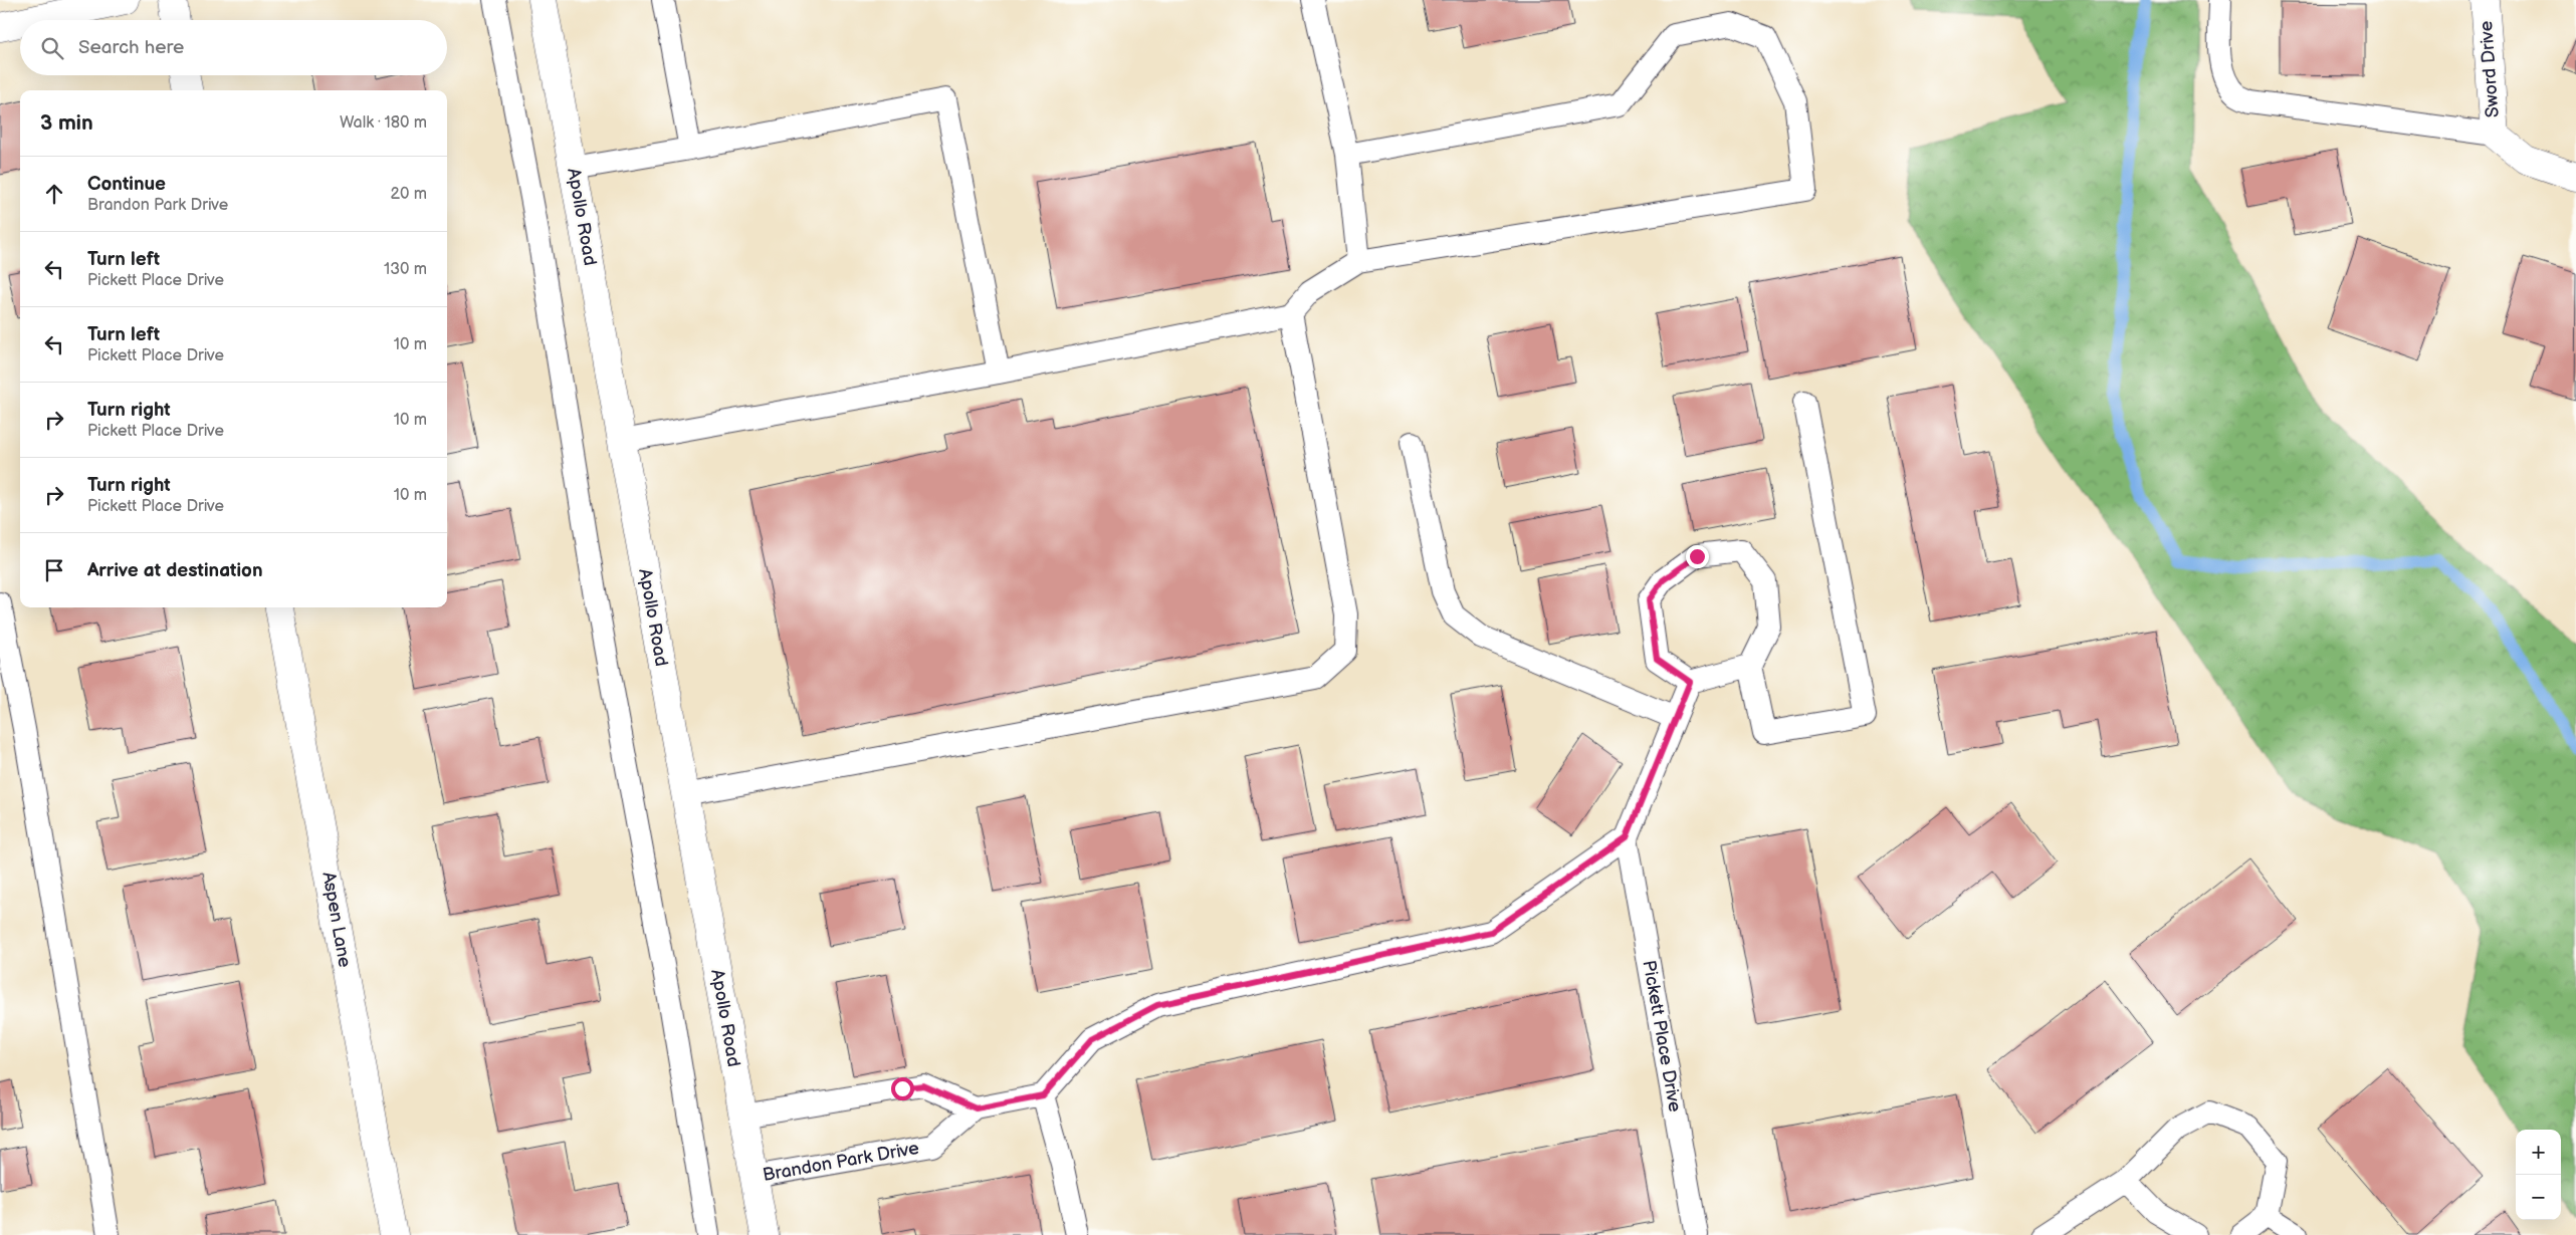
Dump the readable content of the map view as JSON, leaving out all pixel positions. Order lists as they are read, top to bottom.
{
  "streets": {
    "street": ["Sword Drive", "Apollo Road", "Aspen Lane"],
    "lane": ["Pickett Place Drive", "Brandon Park Drive"]
  },
  "crossings": [
    ["Apollo Road", "Brandon Park Drive"]
  ],
  "page": {
    "search": "Search here",
    "heading": ["3 min", "Walk · 180 m"],
    "list": [
      ["Continue", "Brandon Park Drive", "20 m"],
      ["Turn left", "Pickett Place Drive", "130 m"],
      ["Turn left", "Pickett Place Drive", "10 m"],
      ["Turn right", "Pickett Place Drive", "10 m"],
      ["Turn right", "Pickett Place Drive", "10 m"],
      "Arrive at destination"
    ],
    "map_buttons": ["+", "−"]
  }
}
